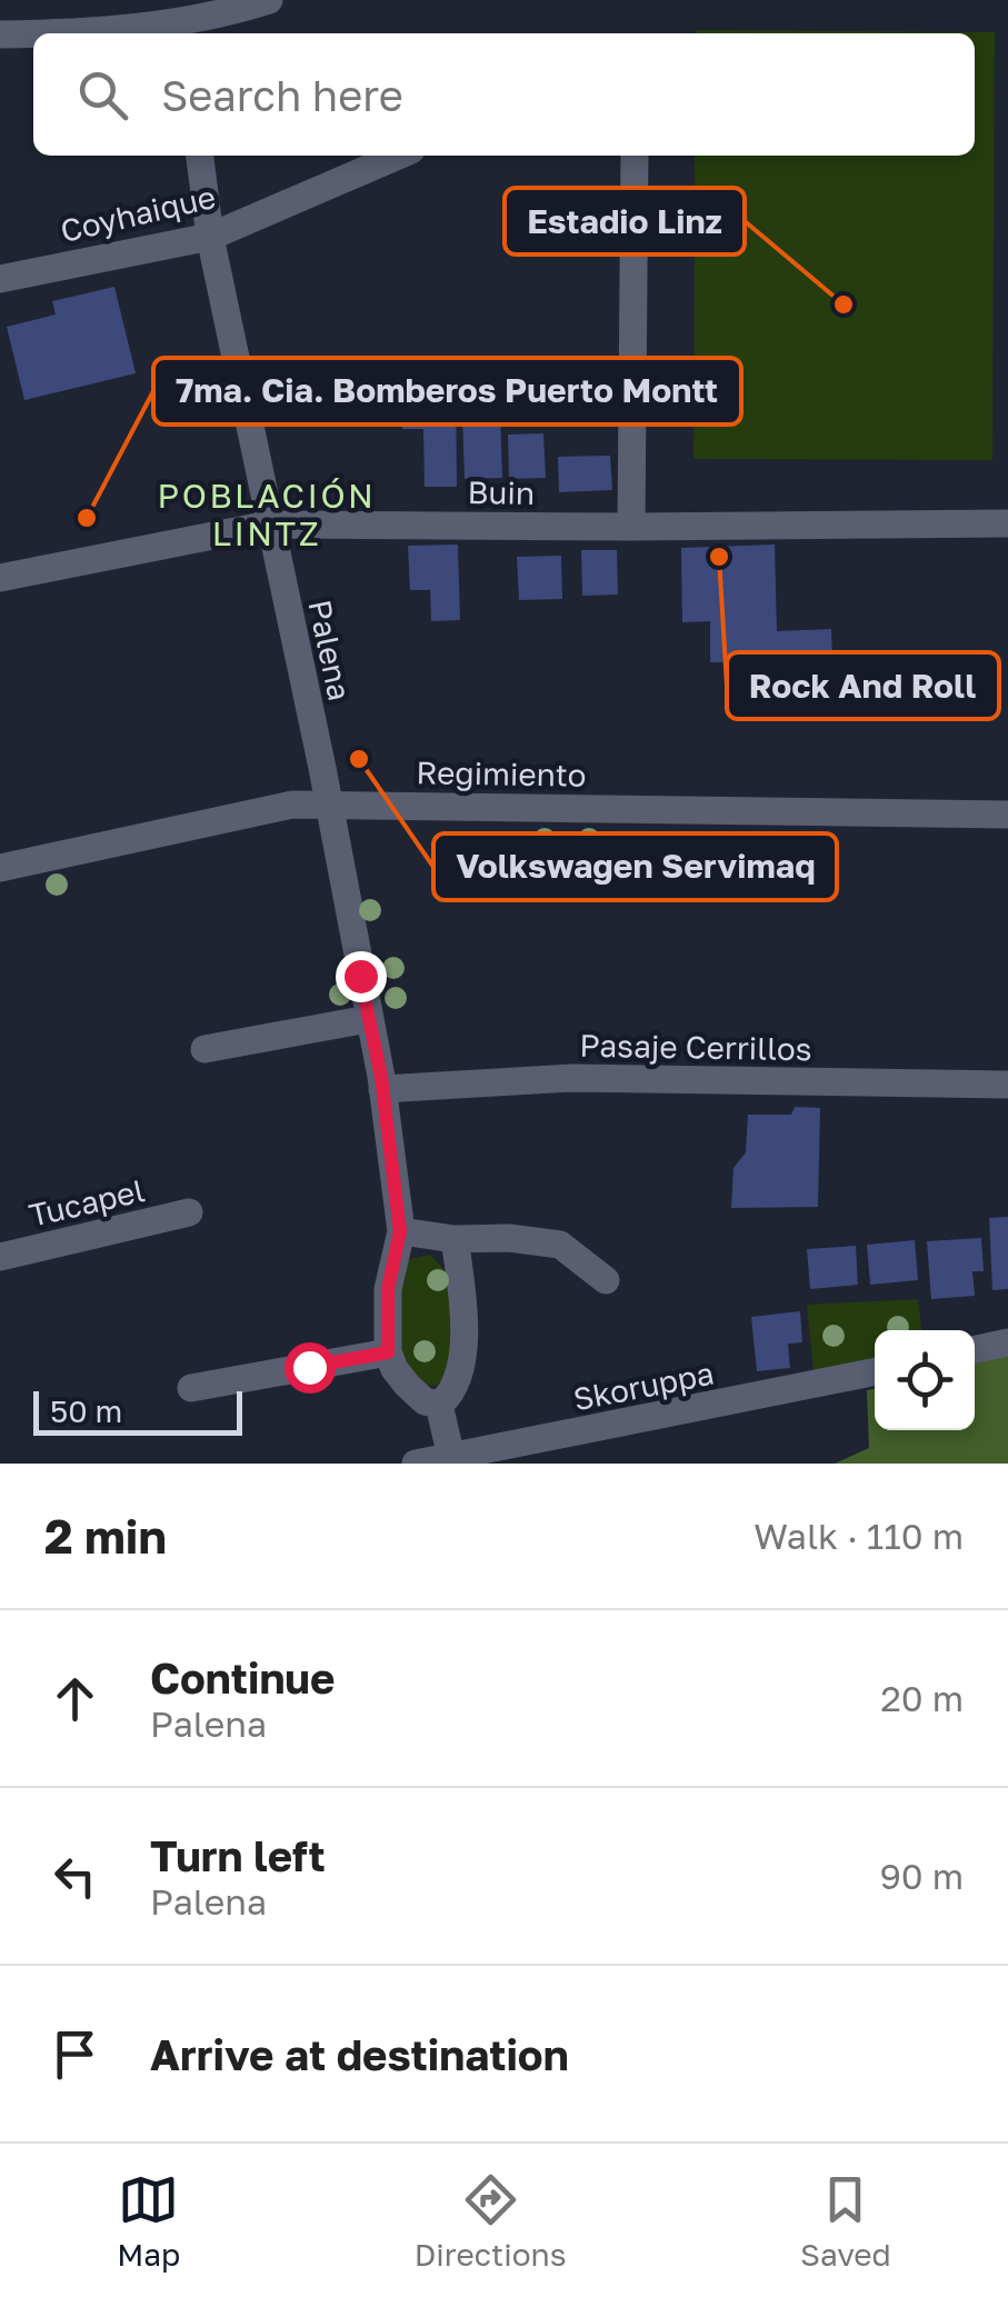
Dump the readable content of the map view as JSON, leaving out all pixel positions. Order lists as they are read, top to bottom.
{
  "streets": {
    "street": [
      "Coyhaique",
      "Buin",
      "Palena",
      "Regimiento",
      "Pasaje Cerrillos",
      "Tucapel",
      "Skoruppa"
    ]
  },
  "crossings": [
    ["Coyhaique", "Palena"],
    ["Buin", "Palena"],
    ["Palena", "Regimiento"],
    ["Palena", "Pasaje Cerrillos"]
  ],
  "districts": ["POBLACIÓN LINTZ"],
  "places": [
    "Estadio Linz",
    "7ma. Cia. Bomberos Puerto Montt",
    "Rock And Roll",
    "Volkswagen Servimaq"
  ],
  "scale_bar": "50 m",
  "page": {
    "search": "Search here",
    "scale": "50 m",
    "heading": ["2 min", "Walk · 110 m"],
    "list": [
      ["Continue", "Palena", "20 m"],
      ["Turn left", "Palena", "90 m"],
      "Arrive at destination"
    ],
    "nav": ["Map", "Directions", "Saved"]
  }
}
